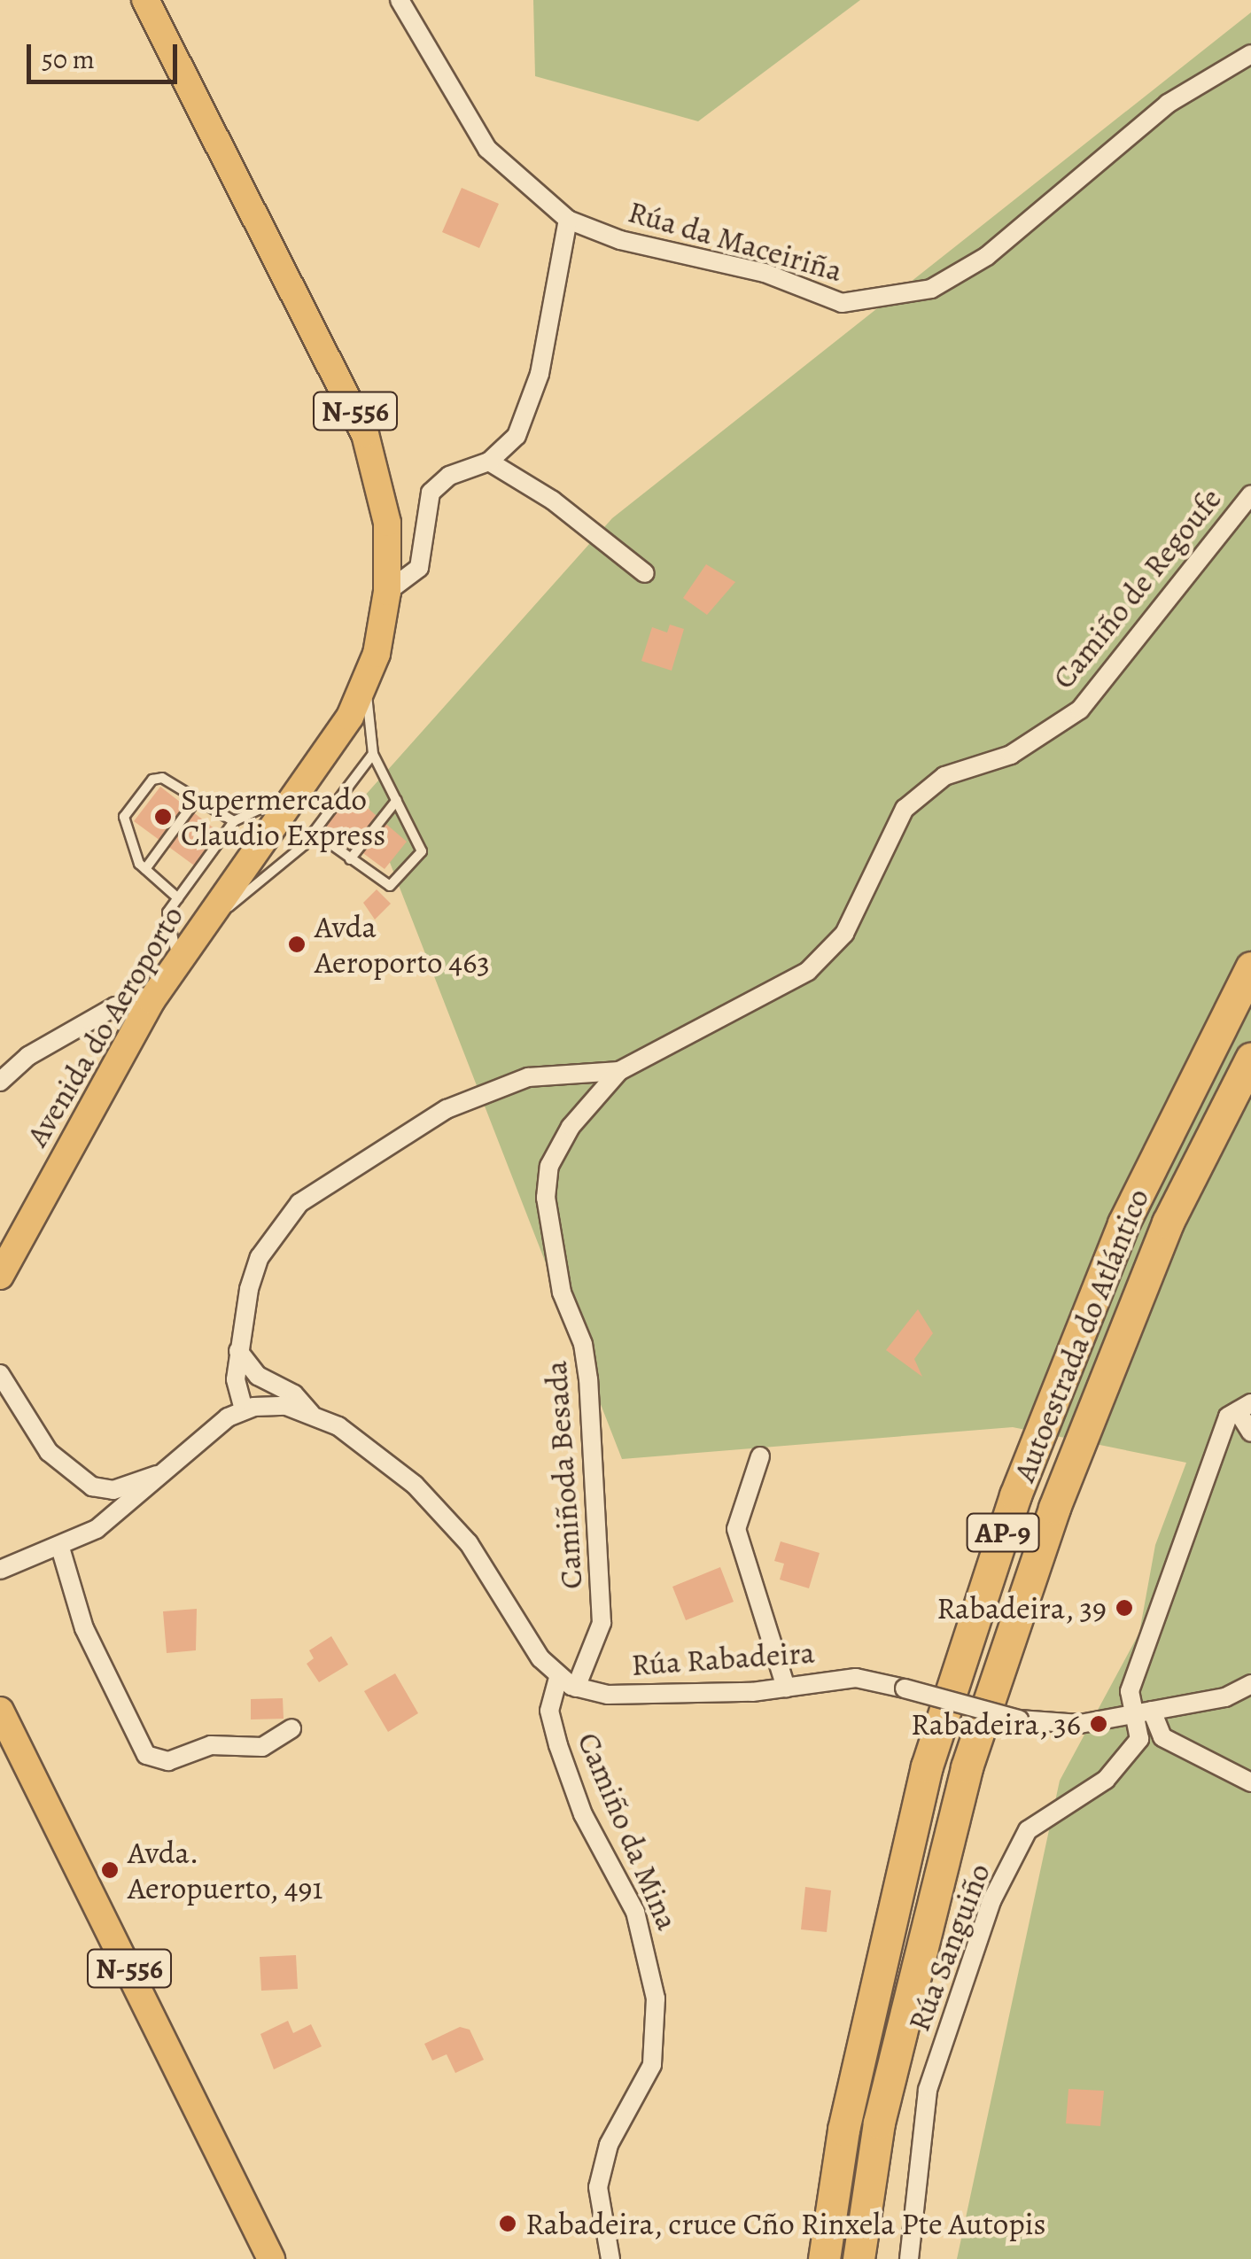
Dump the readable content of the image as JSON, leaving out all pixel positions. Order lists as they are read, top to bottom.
{
  "streets": {
    "highway": ["Autoestrada do Atlántico", "AP-9"],
    "main road": ["N-556", "Avenida do Aeroporto"],
    "street": [
      "Rúa da Maceiriña",
      "Camiño de Regoufe",
      "Camiñoda Besada",
      "Rúa Rabadeira",
      "Camiño da Mina",
      "Rúa Sanguiño"
    ]
  },
  "crossings": [
    ["Camiño de Regoufe", "Camiñoda Besada"],
    ["Camiño de Regoufe", "Rúa Rabadeira"],
    ["Camiñoda Besada", "Rúa Rabadeira"],
    ["Rúa Rabadeira", "Camiño da Mina"],
    ["Rúa Rabadeira", "Rúa Sanguiño"]
  ],
  "places": [
    "Supermercado Claudio Express",
    "Avda Aeroporto 463",
    "Rabadeira, 39",
    "Rabadeira, 36",
    "Avda. Aeropuerto, 491",
    "Rabadeira, cruce Cño Rinxela Pte Autopis"
  ],
  "scale_bar": "50 m"
}
